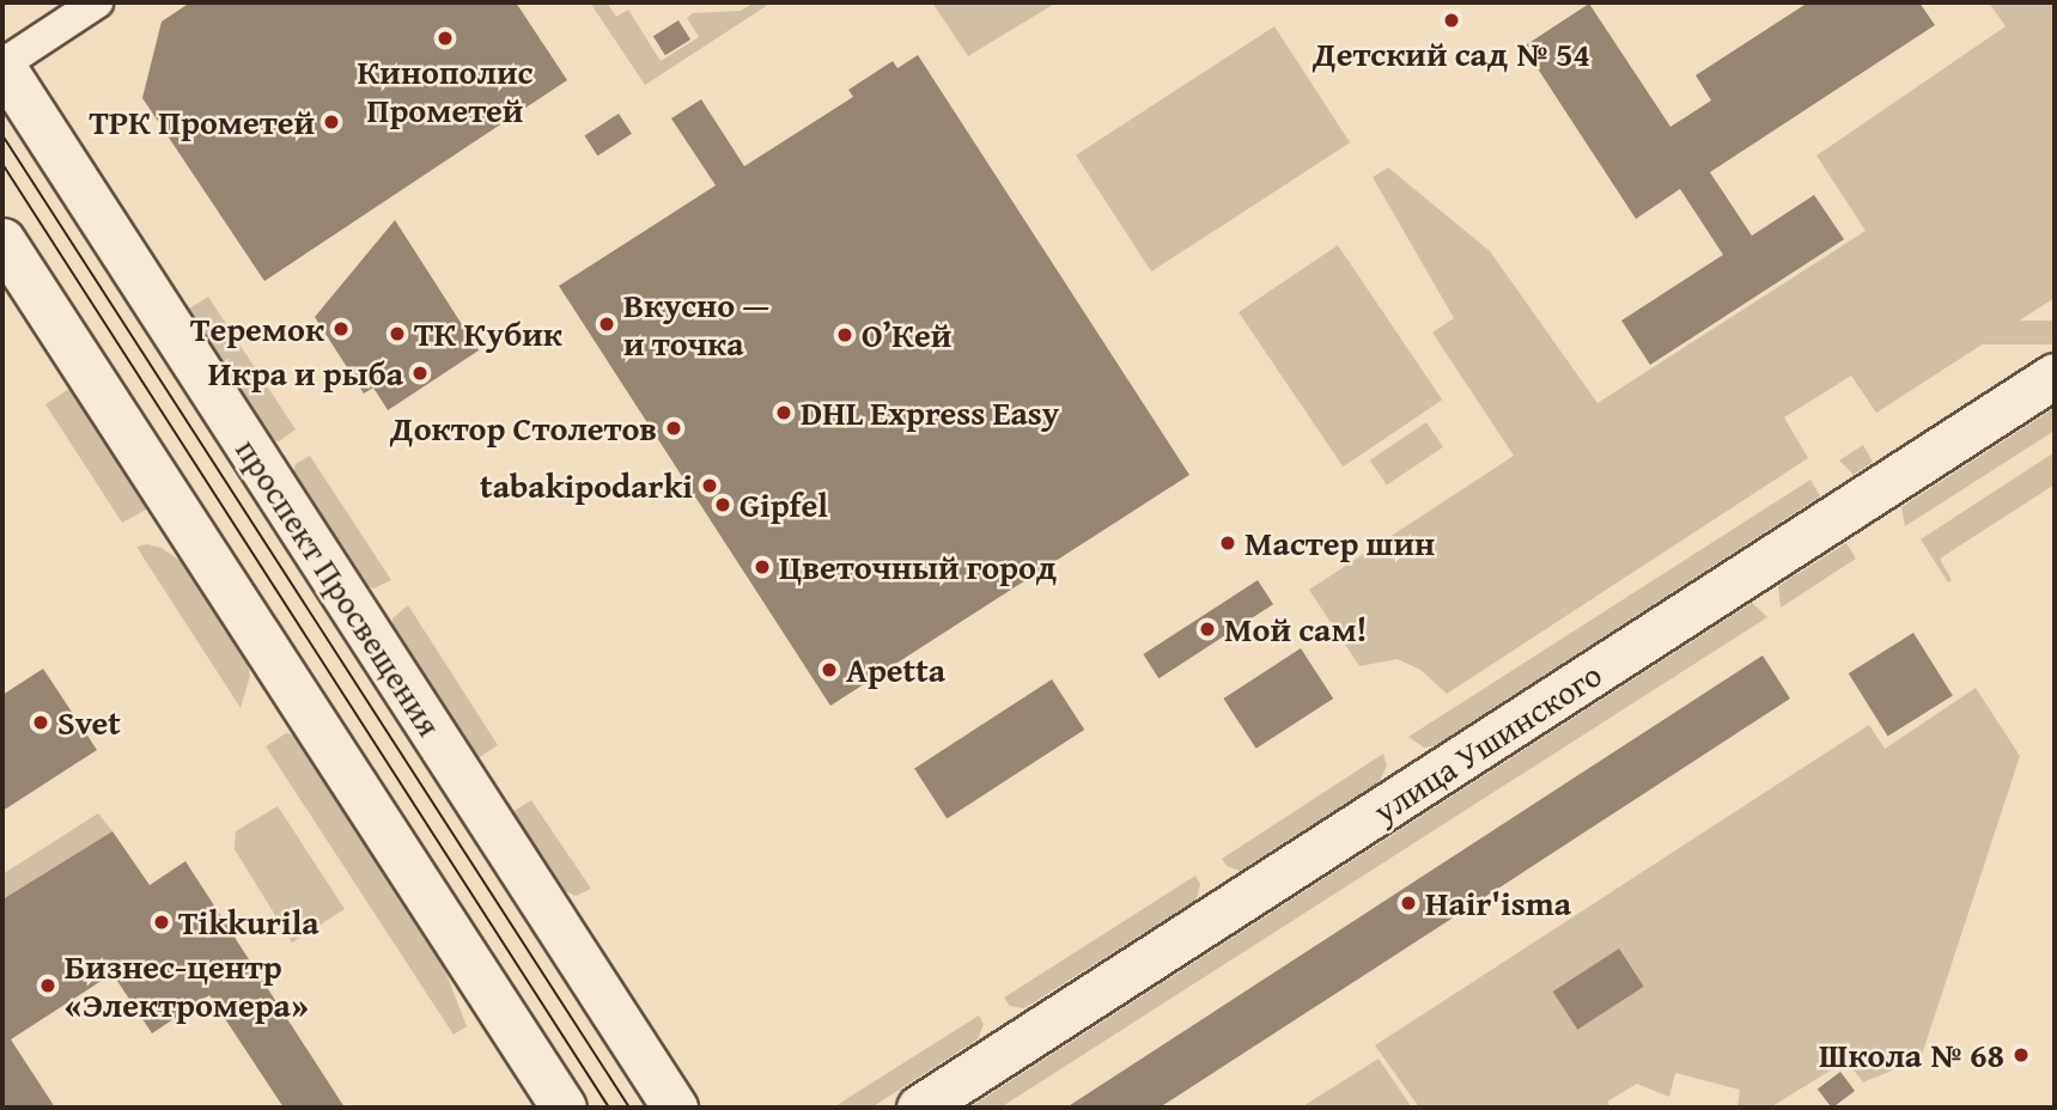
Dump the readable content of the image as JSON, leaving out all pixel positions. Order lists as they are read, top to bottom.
{
  "streets": {
    "main road": ["проспект Просвещения", "улица Ушинского"]
  },
  "places": [
    "Детский сад № 54",
    "Кинополис Прометей",
    "ТРК Прометей",
    "Вкусно — и точка",
    "Теремок",
    "ТК Кубик",
    "О’Кей",
    "Икра и рыба",
    "DHL Express Easy",
    "Доктор Столетов",
    "tabakipodarki",
    "Gipfel",
    "Мастер шин",
    "Цветочный город",
    "Мой сам!",
    "Apetta",
    "Svet",
    "Hair'isma",
    "Tikkurila",
    "Бизнес-центр «Электромера»",
    "Школа № 68"
  ]
}
